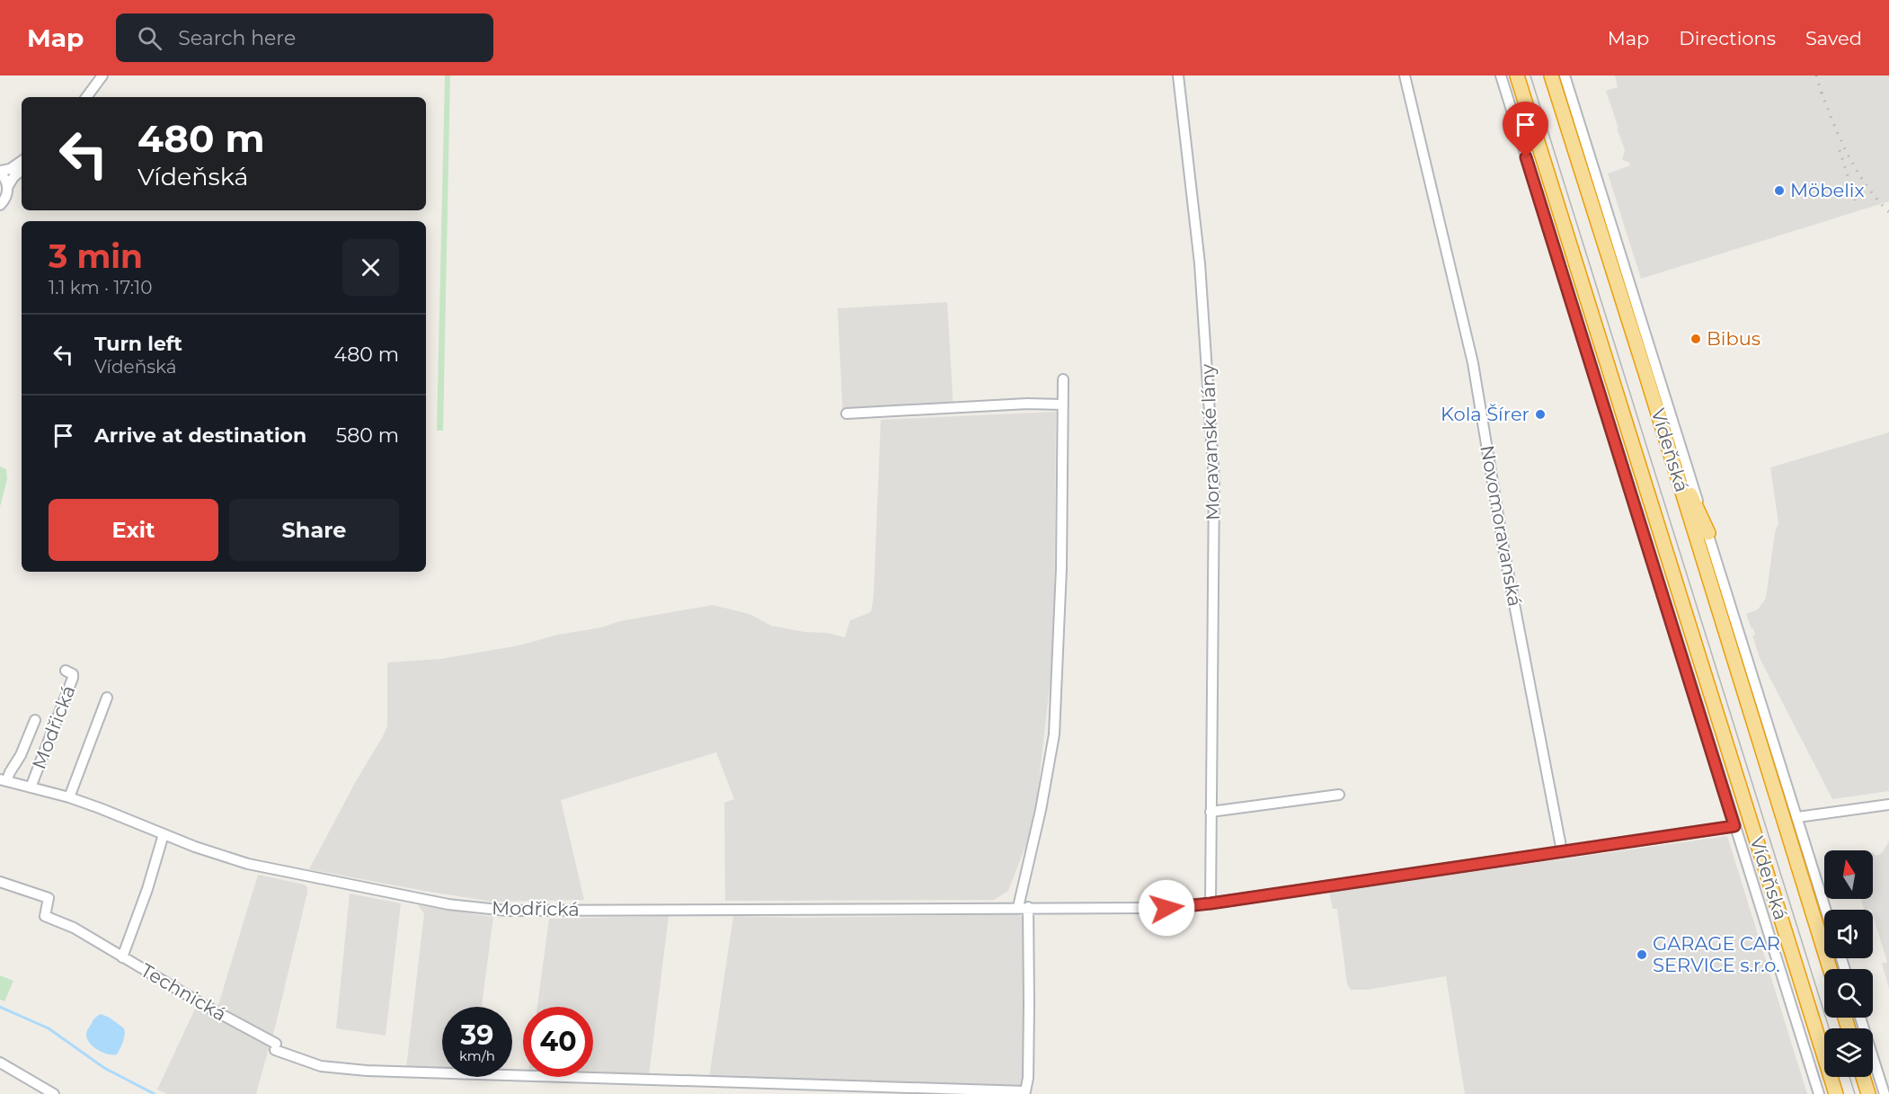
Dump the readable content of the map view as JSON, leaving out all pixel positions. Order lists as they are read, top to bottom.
{
  "streets": {
    "highway": ["Vídeňská"],
    "street": [
      "Moravanské lány",
      "Novomoravanská",
      "Modřická",
      "Technická"
    ]
  },
  "crossings": [
    ["Moravanské lány", "Modřická"],
    ["Vídeňská", "Modřická"],
    ["Novomoravanská", "Modřická"],
    ["Modřická", "Technická"]
  ],
  "places": [
    "Möbelix",
    "Bibus",
    "Kola Šírer",
    "GARAGE CAR SERVICE s.r.o."
  ],
  "north": "top",
  "page": {
    "header": "Map",
    "search": "Search here",
    "nav": ["Map", "Directions", "Saved"],
    "turn": ["480 m", "Vídeňská"],
    "heading": ["3 min", "1.1 km · 17:10"],
    "list": [
      {
        "name": "Turn left",
        "note": "Vídeňská",
        "value": "480 m"
      },
      {
        "name": "Arrive at destination",
        "value": "580 m"
      }
    ],
    "buttons": ["Exit", "Share"],
    "speed": "39 km/h",
    "limit": "40"
  }
}
